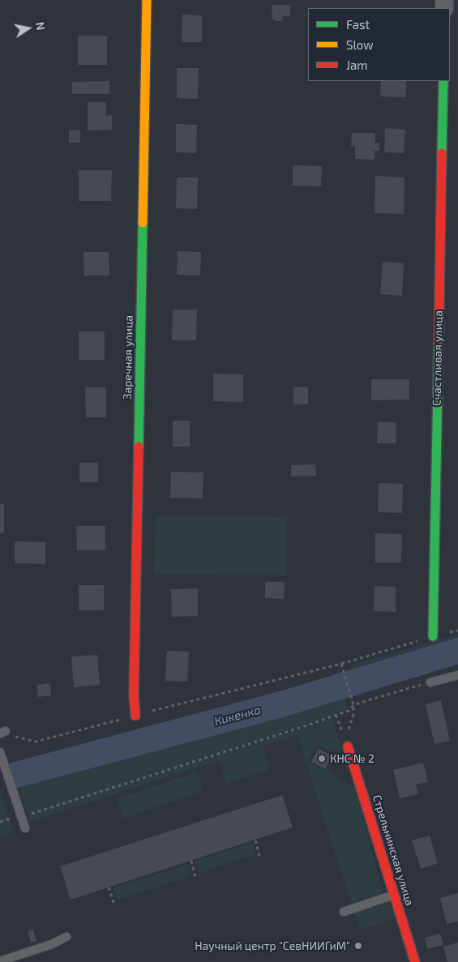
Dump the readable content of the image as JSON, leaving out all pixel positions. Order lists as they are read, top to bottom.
{
  "streets": {
    "street": ["Заречная улица", "Счастливая улица", "Стрельнинская улица"]
  },
  "water": ["Кикенка"],
  "places": ["КНС № 2", "Научный центр \"СевНИИГиМ\""],
  "legend": ["Fast", "Slow", "Jam"],
  "north": "right"
}
